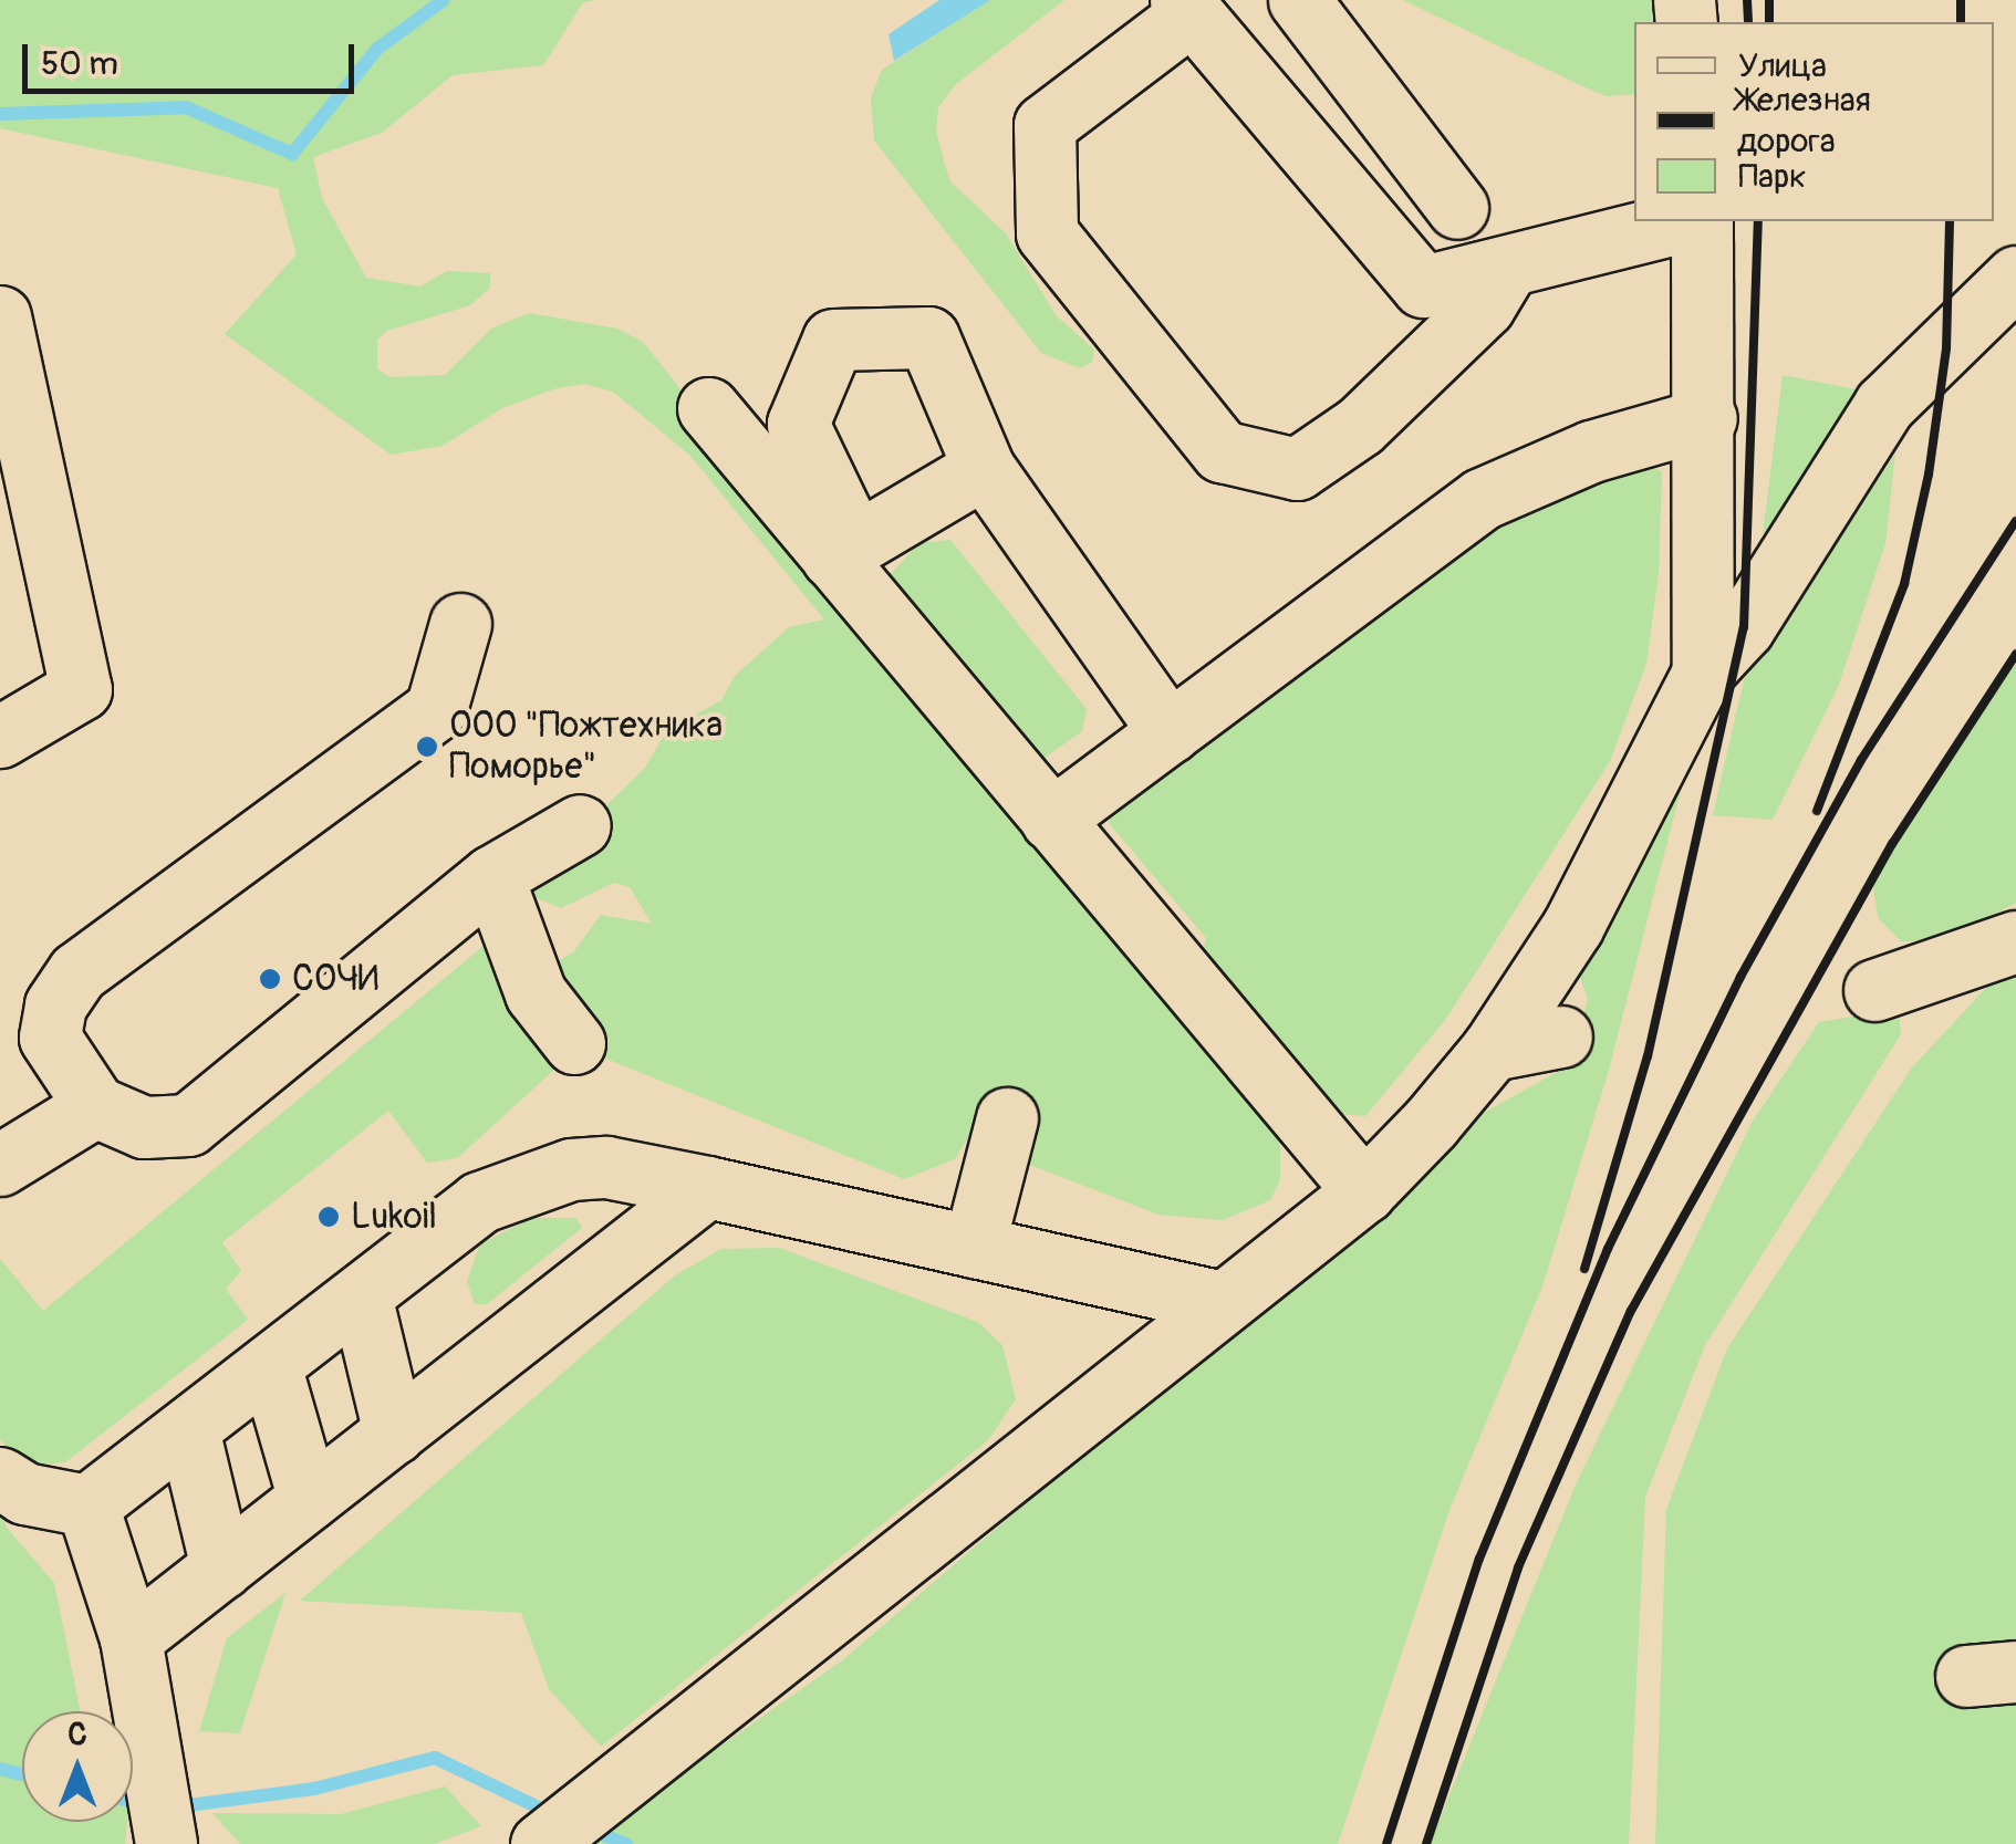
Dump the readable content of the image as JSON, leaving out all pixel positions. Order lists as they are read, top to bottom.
{
  "places": ["ООО \"Пожтехника Поморье\"", "СОЧИ", "Lukoil"],
  "legend": ["Улица", "Железная дорога", "Парк"],
  "scale_bar": "50 m",
  "north": "top"
}
